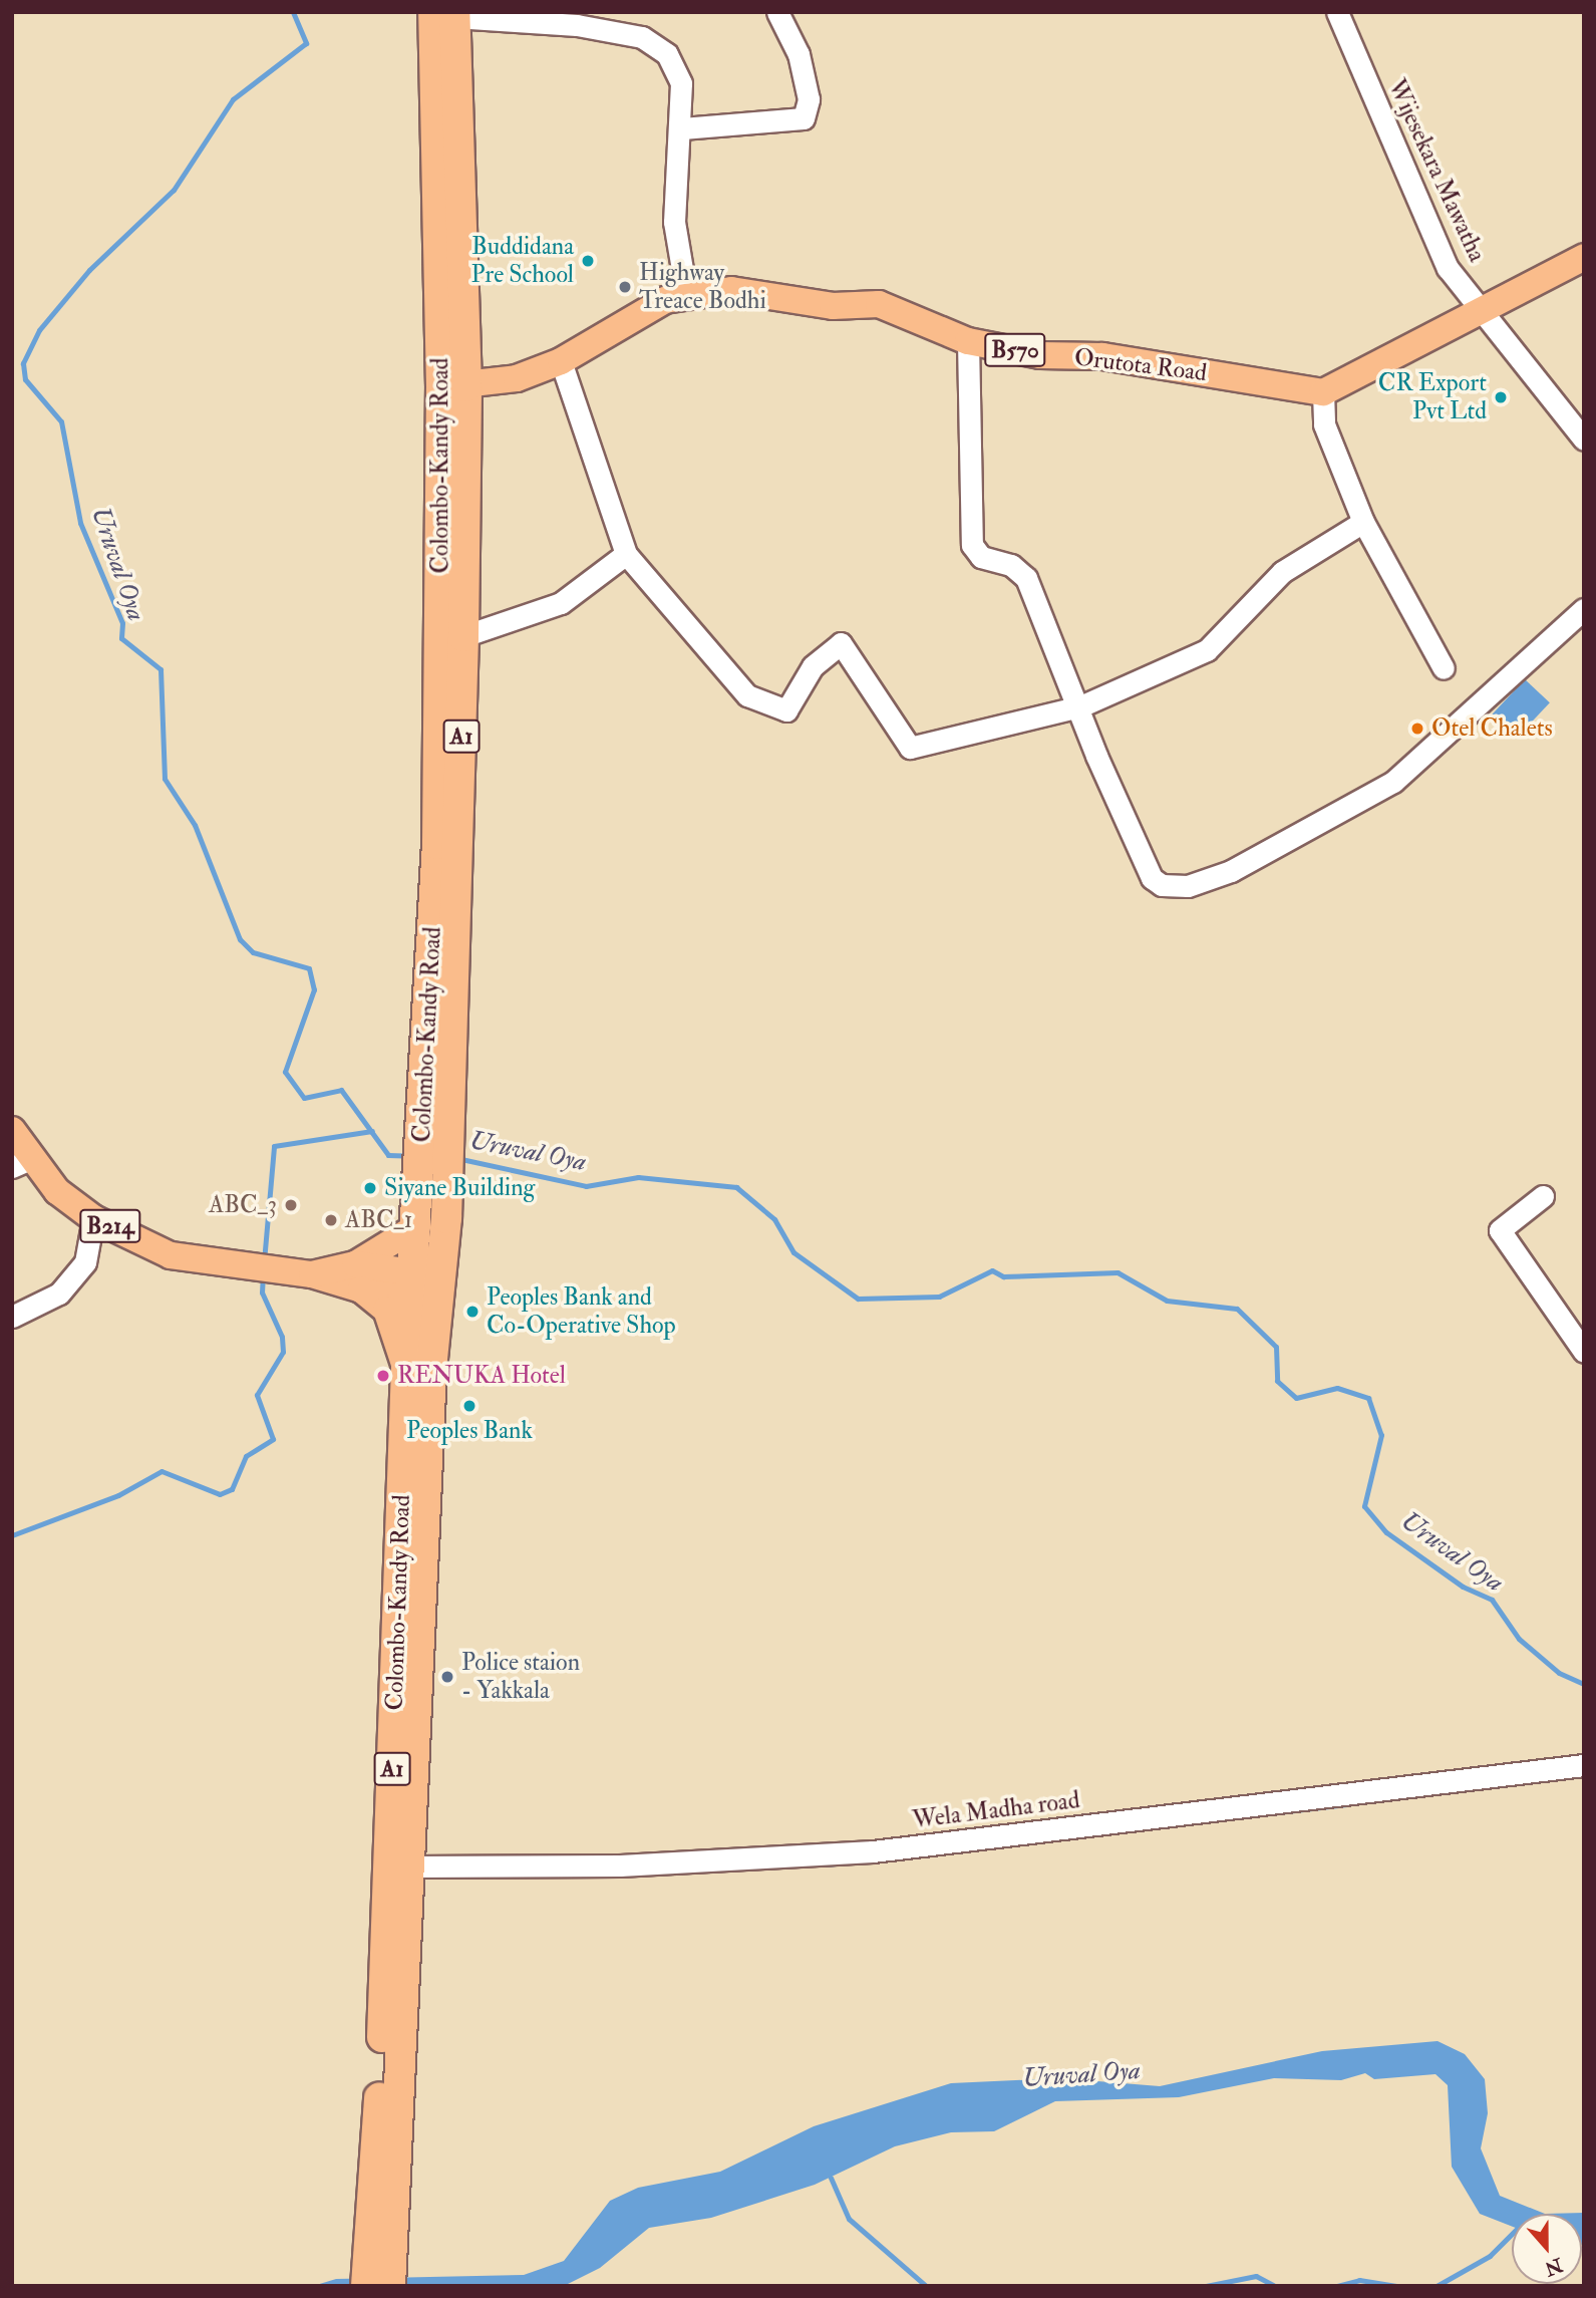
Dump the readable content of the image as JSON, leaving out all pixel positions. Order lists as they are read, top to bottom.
{
  "streets": {
    "highway": ["Colombo-Kandy Road", "A1"],
    "main road": ["B570", "Orutota Road", "B214"],
    "street": ["Wijesekara Mawatha", "Wela Madha road"]
  },
  "crossings": [
    ["Orutota Road", "Colombo-Kandy Road"],
    ["Colombo-Kandy Road", "B214"],
    ["Colombo-Kandy Road", "Wela Madha road"]
  ],
  "water": ["Uruval Oya"],
  "places": [
    "Buddidana Pre School",
    "Highway Treace Bodhi",
    "CR Export Pvt Ltd",
    "Otel Chalets",
    "Siyane Building",
    "ABC_3",
    "ABC_1",
    "Peoples Bank and Co-Operative Shop",
    "RENUKA Hotel",
    "Peoples Bank",
    "Police staion - Yakkala"
  ],
  "north": "bottom"
}
